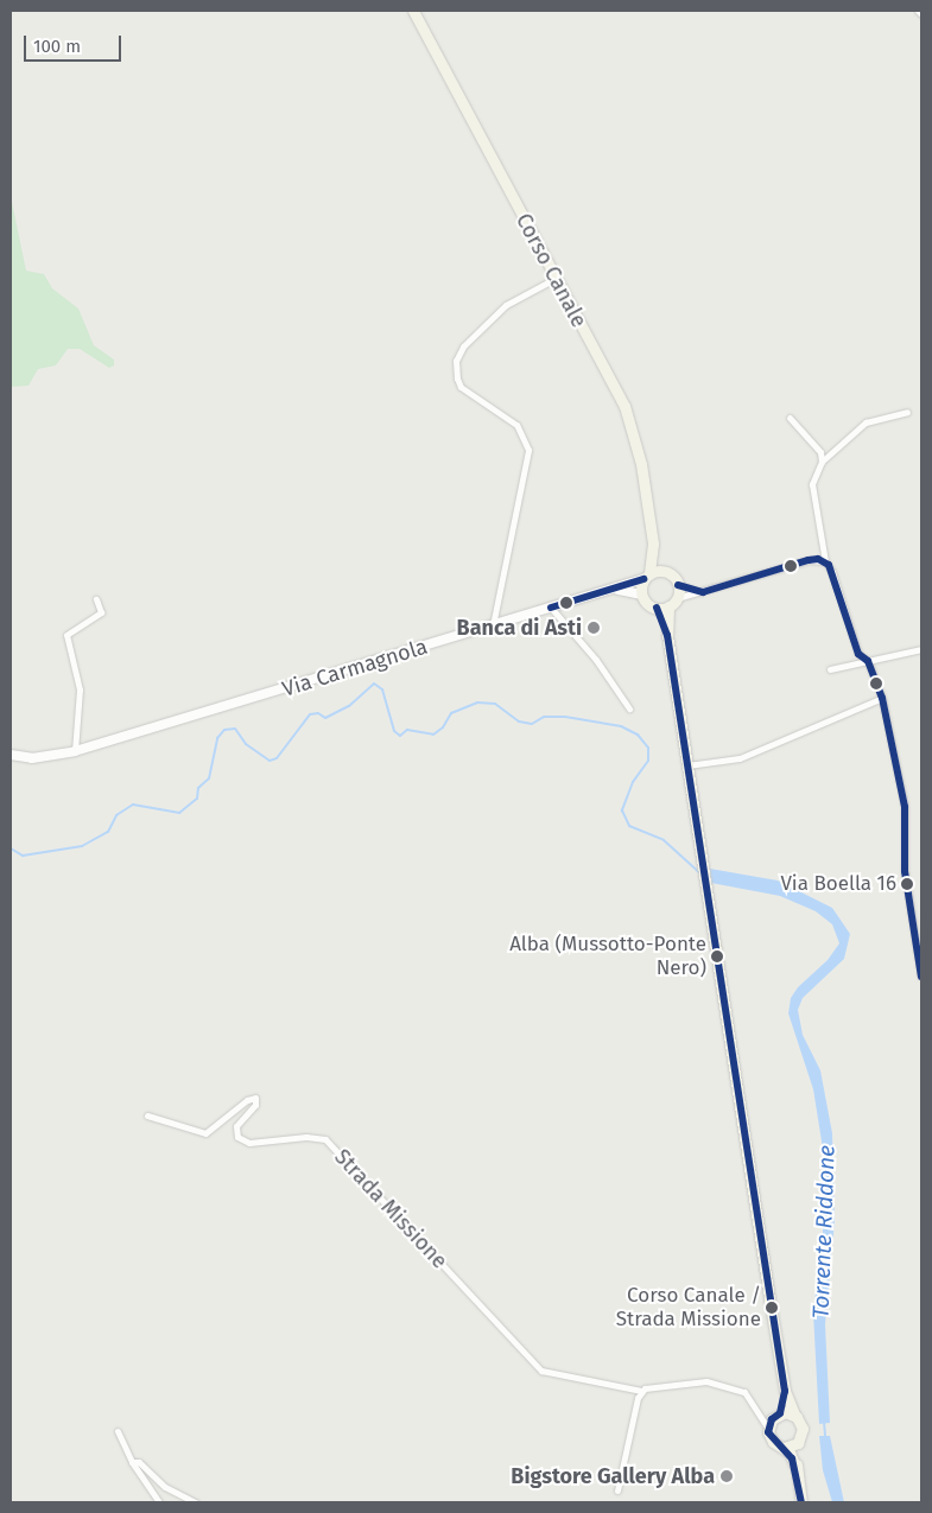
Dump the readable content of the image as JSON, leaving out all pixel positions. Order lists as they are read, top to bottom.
{
  "streets": {
    "main road": ["Corso Canale", "Via Carmagnola"],
    "street": ["Strada Missione"]
  },
  "crossings": [
    ["Corso Canale", "Via Carmagnola"]
  ],
  "water": ["Torrente Riddone"],
  "places": [
    "Banca di Asti",
    "Via Boella 16",
    "Alba (Mussotto-Ponte Nero)",
    "Corso Canale / Strada Missione",
    "Bigstore Gallery Alba"
  ],
  "scale_bar": "100 m"
}
